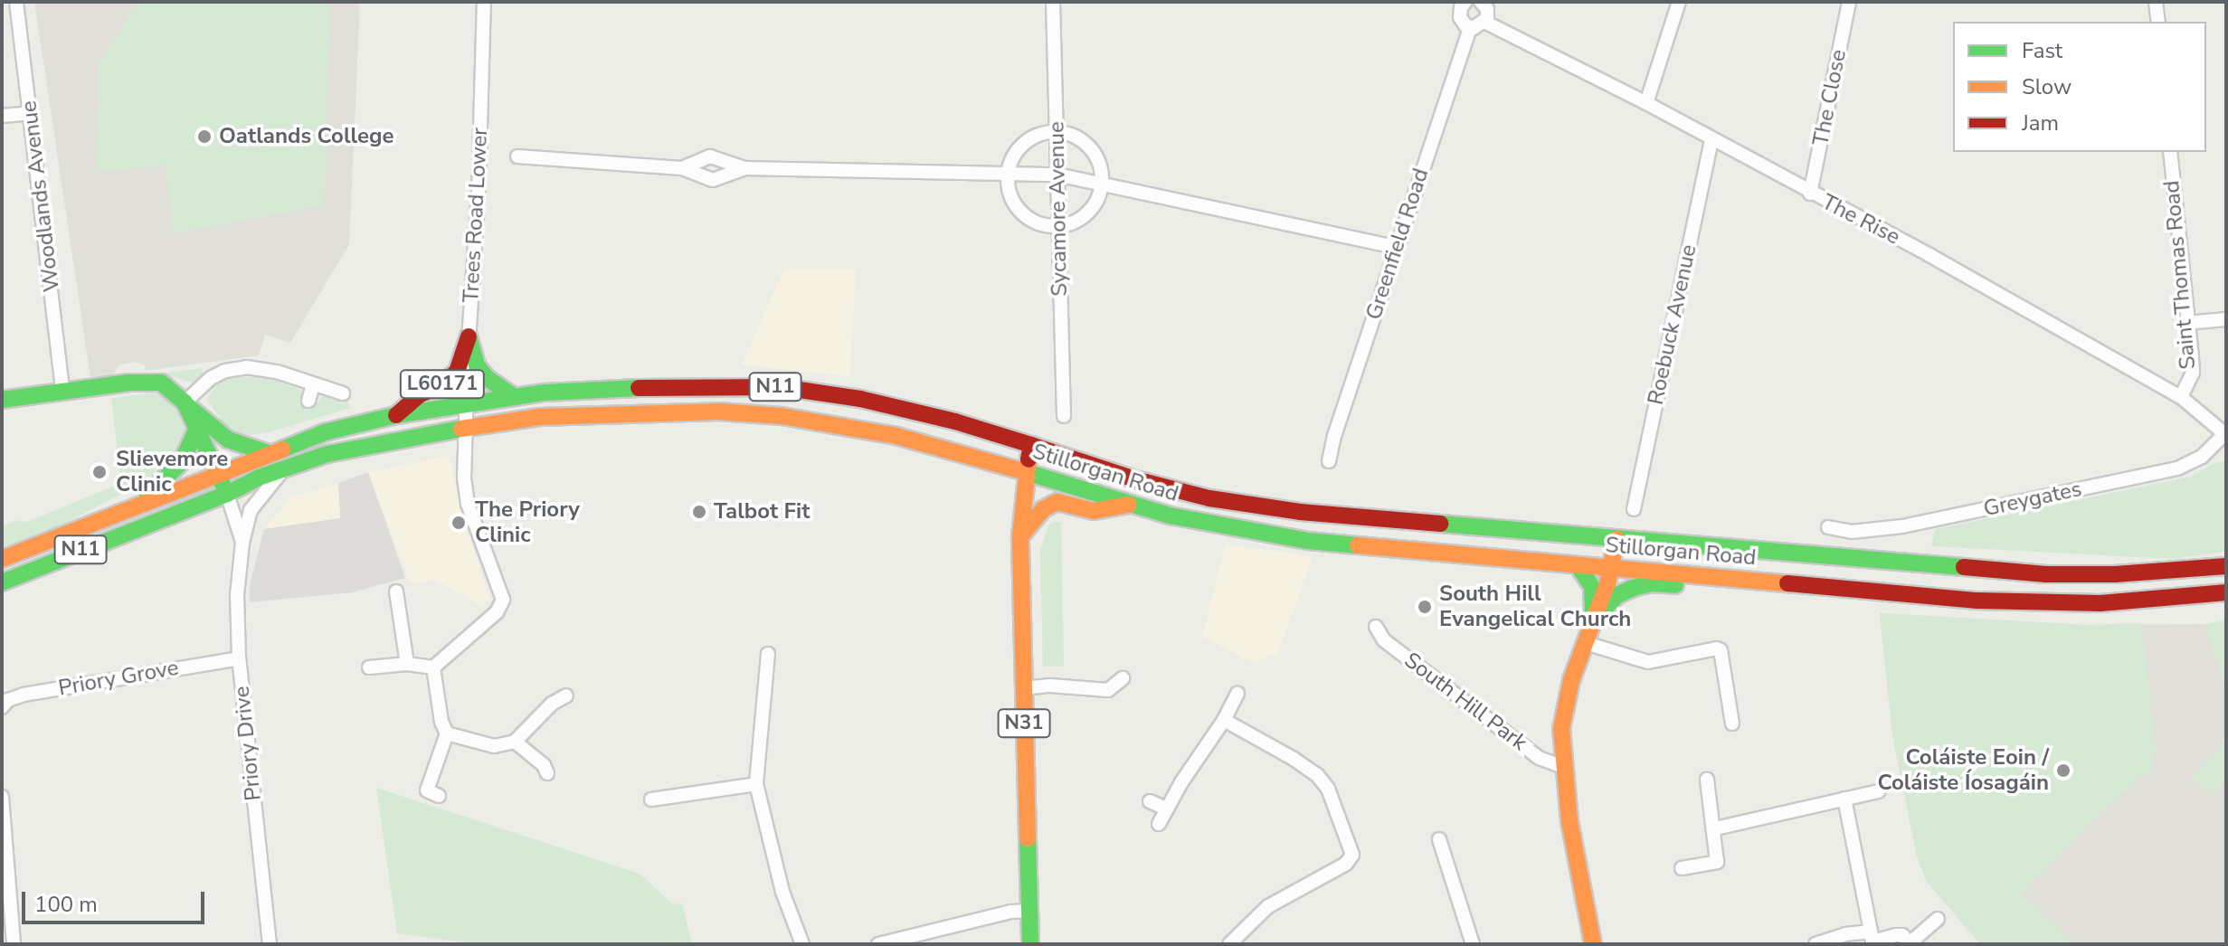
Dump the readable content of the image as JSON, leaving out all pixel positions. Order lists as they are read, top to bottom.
{
  "streets": {
    "main road": [
      "L60171",
      "N11",
      "Stillorgan Road",
      "N31"
    ],
    "street": [
      "The Close",
      "Woodlands Avenue",
      "Sycamore Avenue",
      "Trees Road Lower",
      "The Rise",
      "Greenfield Road",
      "Saint Thomas Road",
      "Roebuck Avenue",
      "Greygates",
      "Priory Grove",
      "South Hill Park",
      "Priory Drive"
    ]
  },
  "crossings": [
    ["The Close", "The Rise"],
    ["Trees Road Lower", "L60171"],
    ["Trees Road Lower", "Stillorgan Road"],
    ["The Rise", "Saint Thomas Road"],
    ["The Rise", "Roebuck Avenue"],
    ["The Rise", "Greygates"],
    ["L60171", "Stillorgan Road"],
    ["N11", "Stillorgan Road"],
    ["Stillorgan Road", "N31"],
    ["Stillorgan Road", "Priory Drive"],
    ["Priory Grove", "Priory Drive"]
  ],
  "places": [
    "Oatlands College",
    "Slievemore Clinic",
    "Talbot Fit",
    "The Priory Clinic",
    "South Hill Evangelical Church",
    "Coláiste Eoin / Coláiste Íosagáin"
  ],
  "legend": ["Fast", "Slow", "Jam"],
  "scale_bar": "100 m"
}
